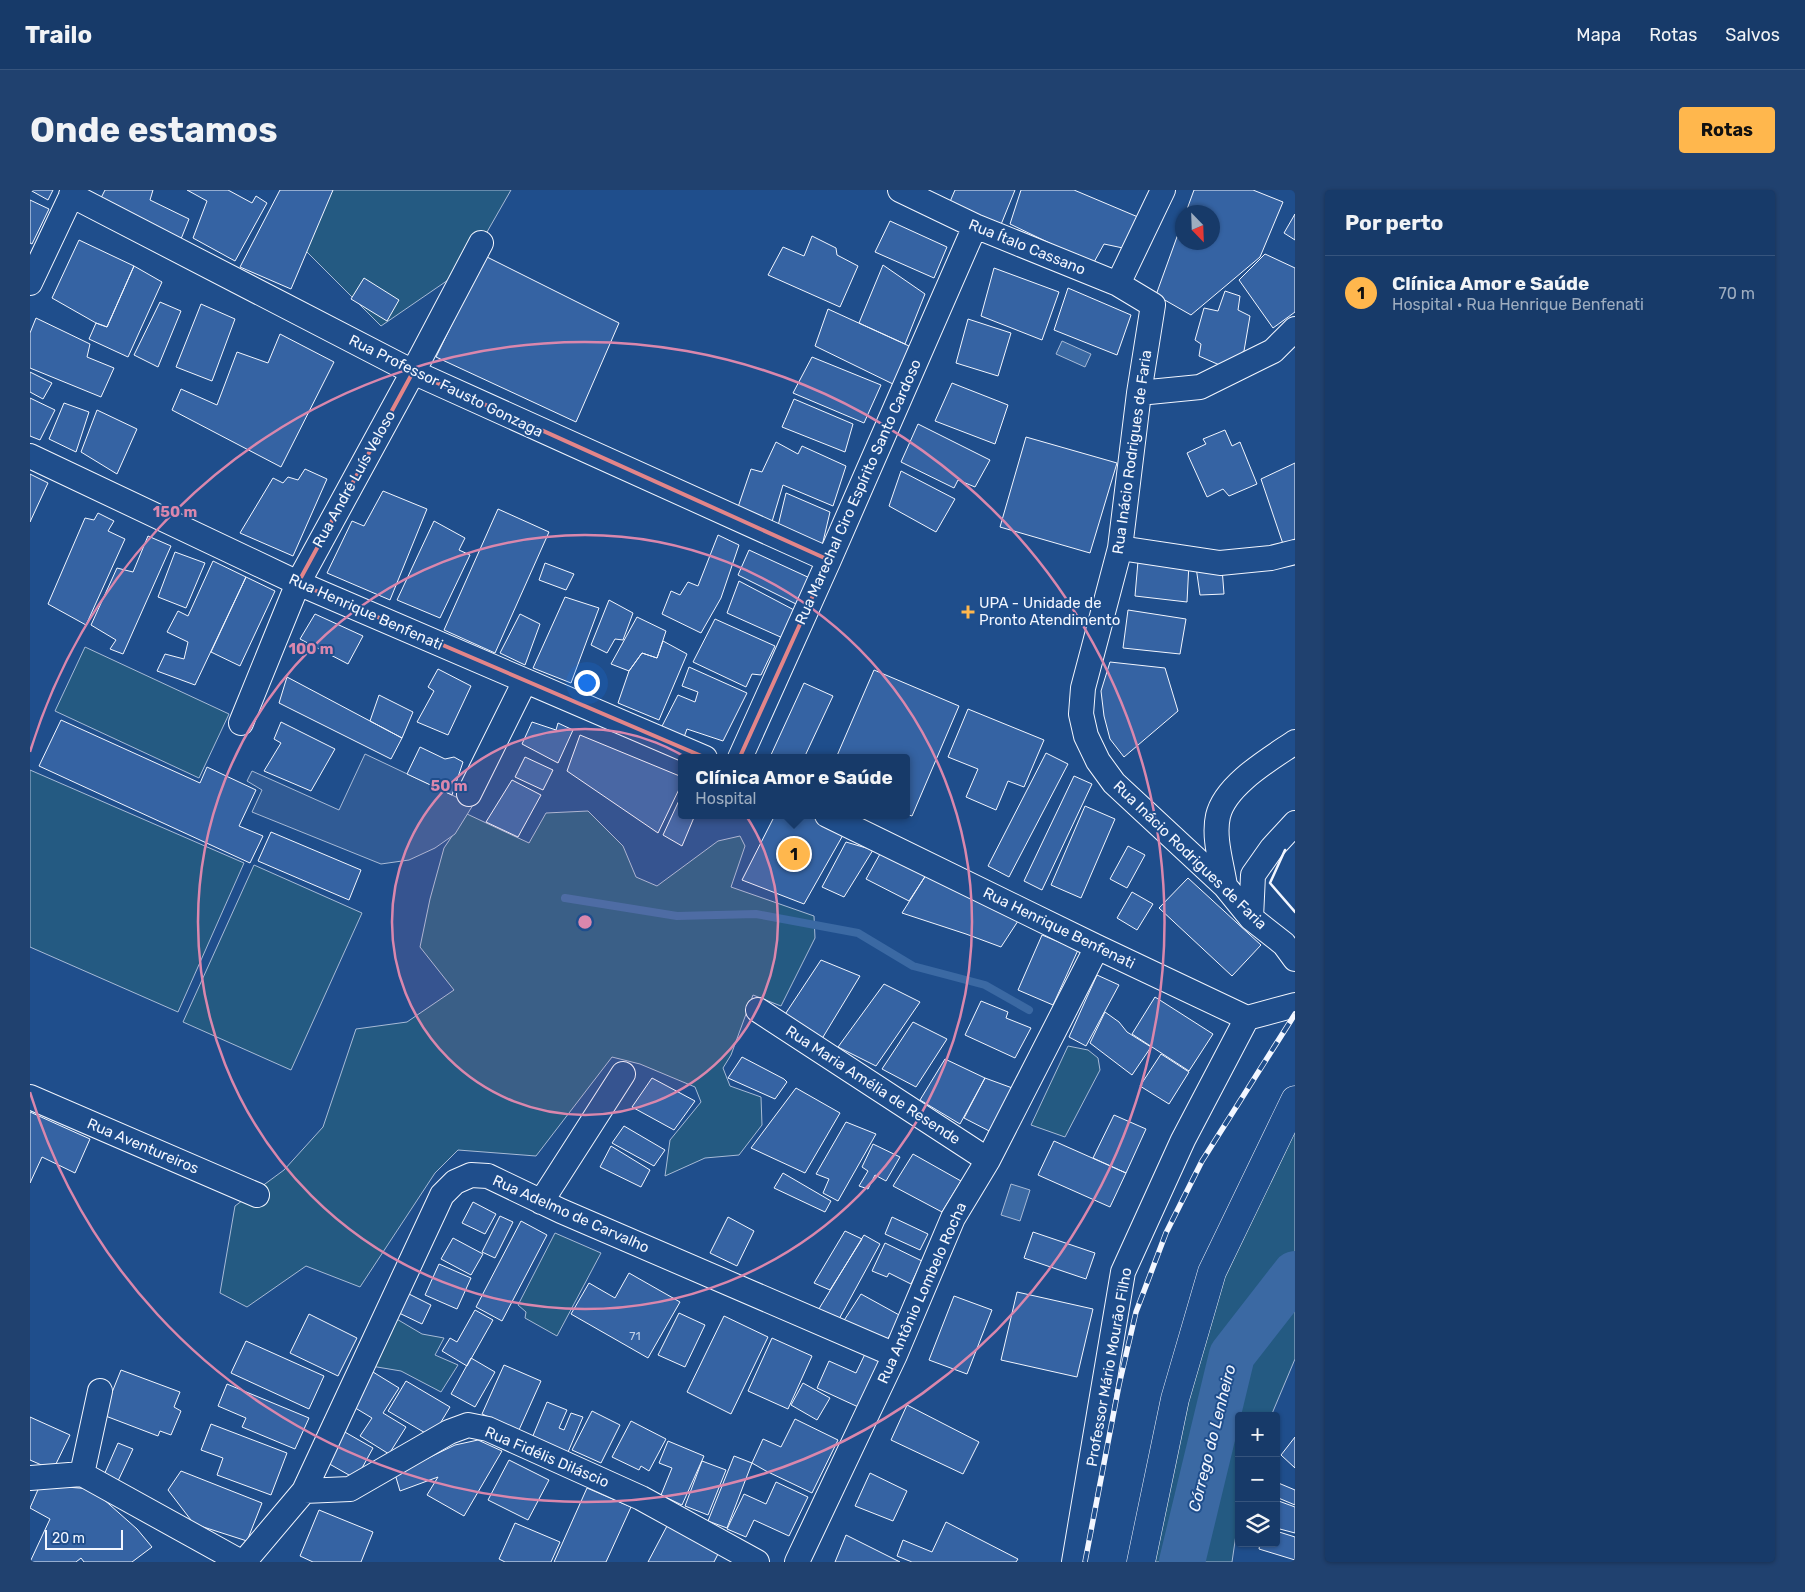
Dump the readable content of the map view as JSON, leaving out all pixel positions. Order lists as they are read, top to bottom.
{
  "streets": {
    "street": [
      "Rua Ítalo Cassano",
      "Rua Professor Fausto Gonzaga",
      "Rua Inácio Rodrigues de Faria",
      "Rua André Luís Veloso",
      "Rua Marechal Ciro Espírito Santo Cardoso",
      "Rua Henrique Benfenati",
      "Rua Maria Amélia de Resende",
      "Rua Aventureiros",
      "Rua Adelmo de Carvalho",
      "Rua Antônio Lombelo Rocha",
      "Professor Mário Mourão Filho",
      "Rua Fidélis Diláscio"
    ]
  },
  "crossings": [
    ["Rua Ítalo Cassano", "Rua Inácio Rodrigues de Faria"],
    ["Rua Ítalo Cassano", "Rua Marechal Ciro Espírito Santo Cardoso"],
    ["Rua Professor Fausto Gonzaga", "Rua André Luís Veloso"],
    ["Rua Professor Fausto Gonzaga", "Rua Marechal Ciro Espírito Santo Cardoso"],
    ["Rua André Luís Veloso", "Rua Henrique Benfenati"],
    ["Rua Henrique Benfenati", "Rua Antônio Lombelo Rocha"],
    ["Rua Henrique Benfenati", "Professor Mário Mourão Filho"],
    ["Rua Maria Amélia de Resende", "Rua Antônio Lombelo Rocha"],
    ["Rua Adelmo de Carvalho", "Rua Antônio Lombelo Rocha"],
    ["Rua Adelmo de Carvalho", "Rua Fidélis Diláscio"]
  ],
  "water": ["Córrego do Lenheiro"],
  "places": {
    "health": ["UPA - Unidade de Pronto Atendimento"]
  },
  "house_numbers": ["71"],
  "scale_bar": "20 m",
  "north": "bottom right",
  "page": {
    "header": "Trailo",
    "nav": ["Mapa", "Rotas", "Salvos"],
    "buttons": "Rotas",
    "title": "Onde estamos",
    "heading": "Por perto",
    "list": [
      {
        "mark": "1",
        "name": "Clínica Amor e Saúde",
        "note": "Hospital · Rua Henrique Benfenati",
        "value": "70 m"
      }
    ],
    "popup": ["Clínica Amor e Saúde", "Hospital"],
    "pins": "1",
    "map_buttons": ["+", "−"],
    "scale": "20 m"
  },
  "rings": ["150 m", "100 m", "50 m"]
}
